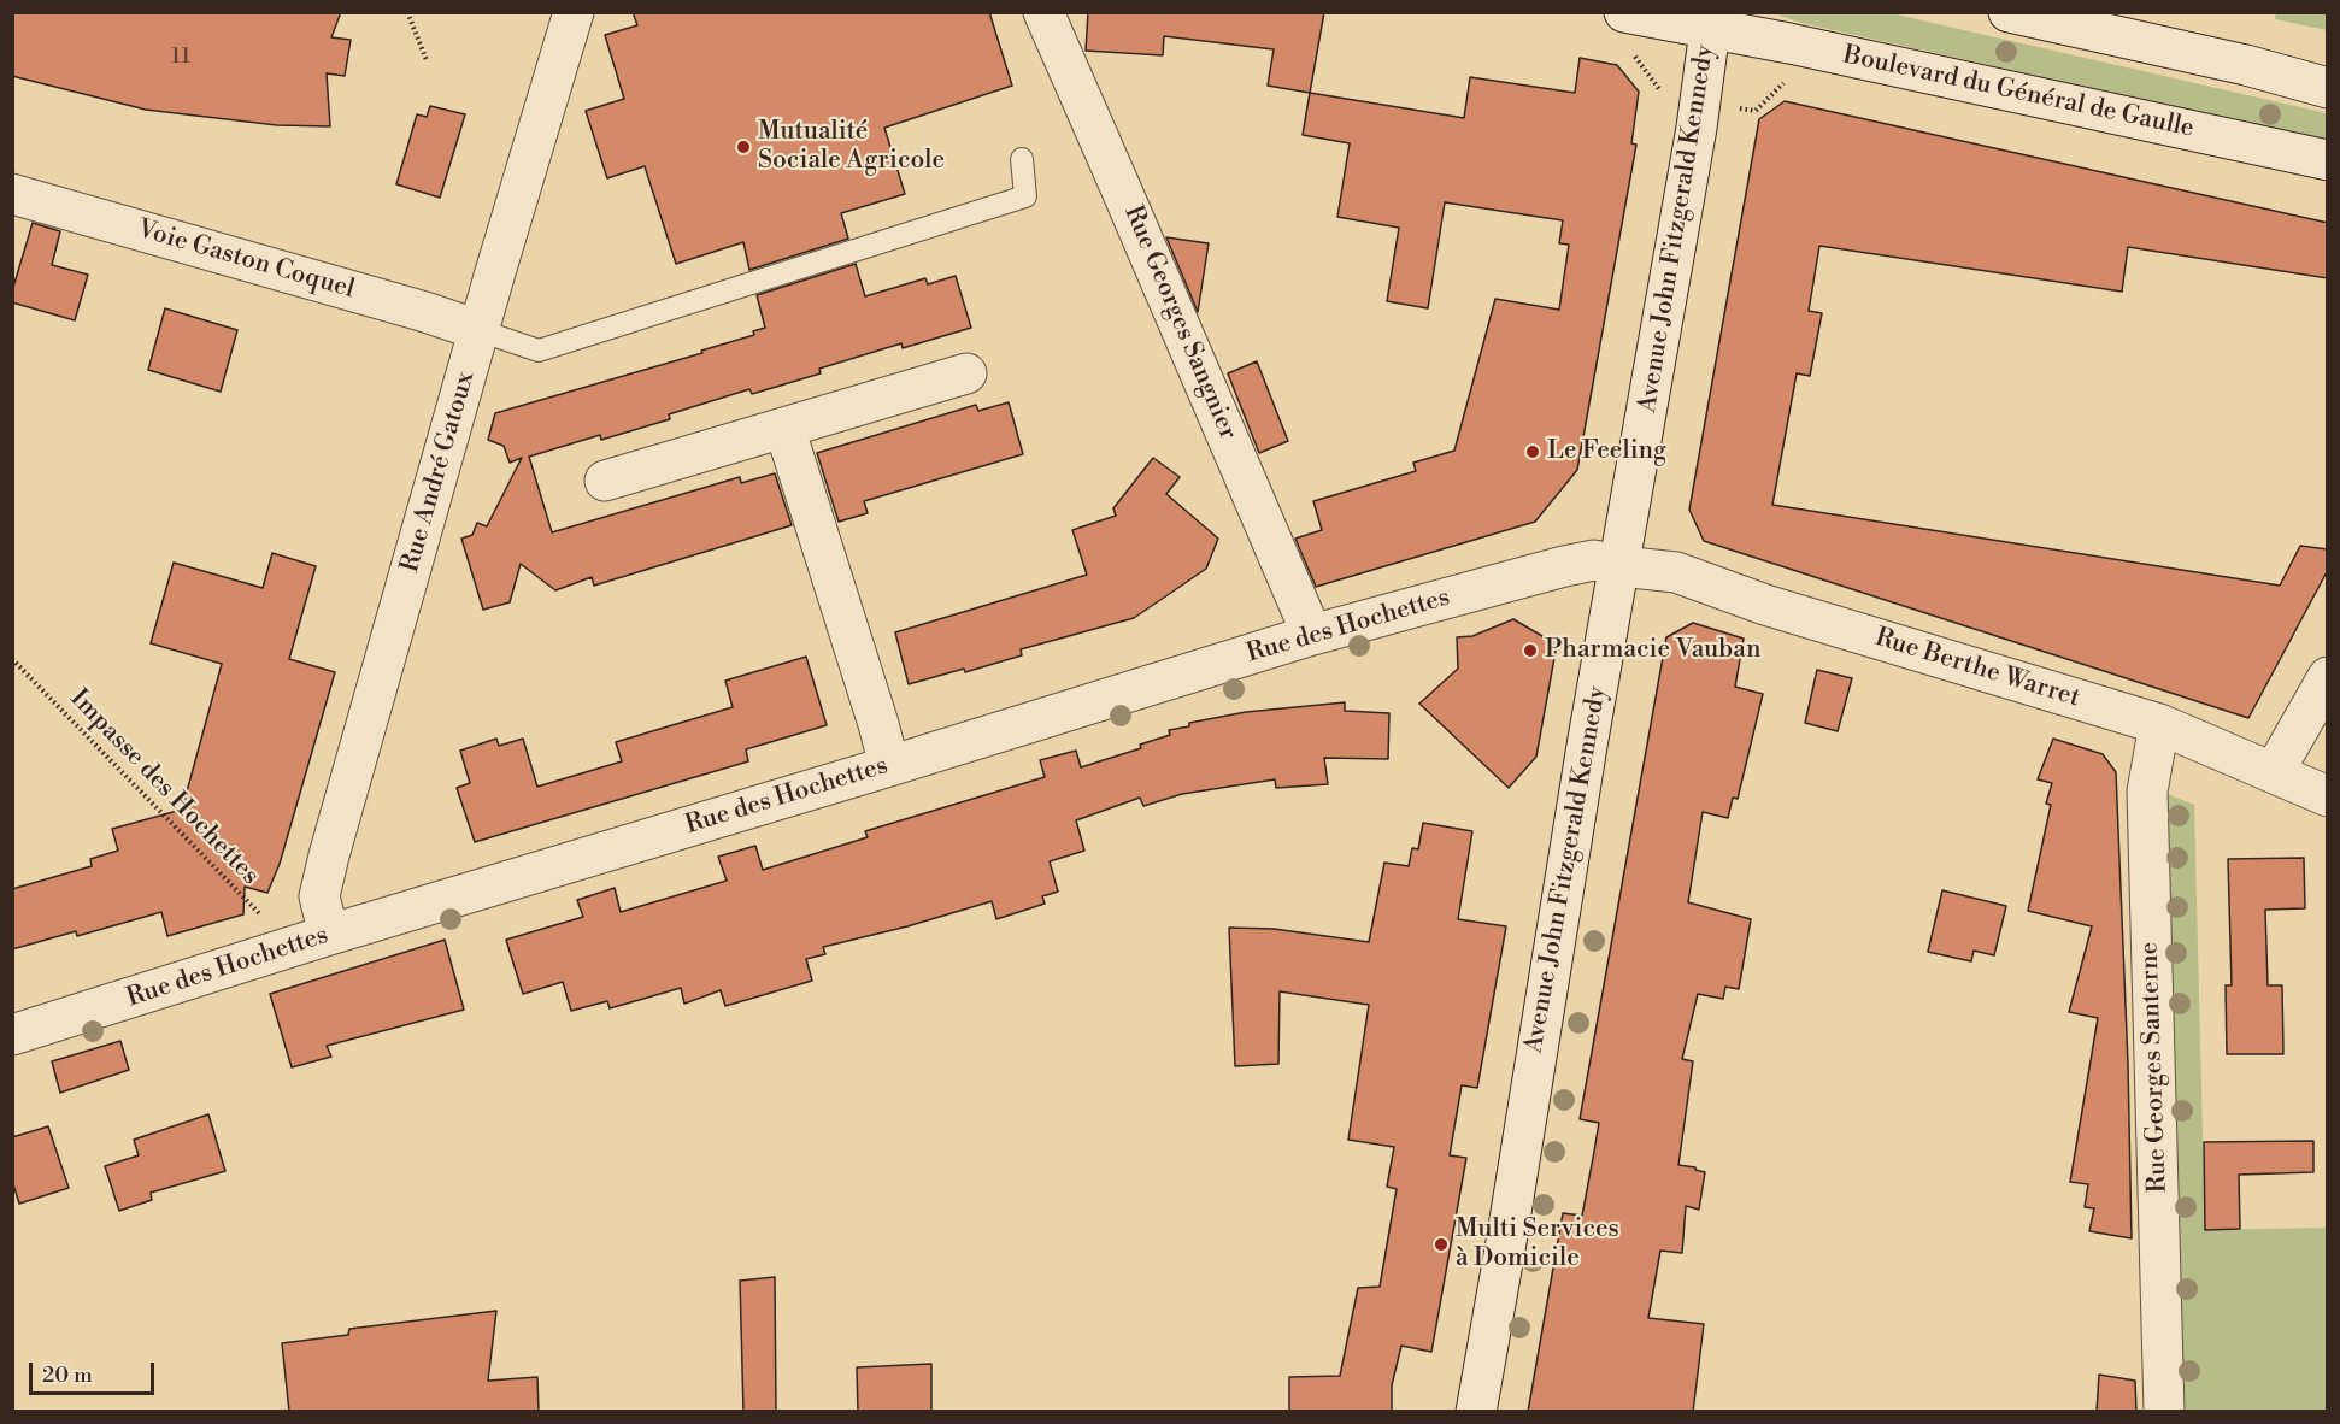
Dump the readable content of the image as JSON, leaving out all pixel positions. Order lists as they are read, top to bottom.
{
  "streets": {
    "street": [
      "Boulevard du Général de Gaulle",
      "Avenue John Fitzgerald Kennedy",
      "Voie Gaston Coquel",
      "Rue Georges Sangnier",
      "Rue André Gatoux",
      "Rue des Hochettes",
      "Rue Berthe Warret",
      "Rue Georges Santerne"
    ],
    "path": ["Impasse des Hochettes"]
  },
  "crossings": [
    ["Boulevard du Général de Gaulle", "Avenue John Fitzgerald Kennedy"],
    ["Avenue John Fitzgerald Kennedy", "Rue des Hochettes"],
    ["Avenue John Fitzgerald Kennedy", "Rue Berthe Warret"],
    ["Voie Gaston Coquel", "Rue André Gatoux"],
    ["Rue Georges Sangnier", "Rue des Hochettes"],
    ["Rue André Gatoux", "Rue des Hochettes"],
    ["Rue des Hochettes", "Rue Berthe Warret"],
    ["Rue des Hochettes", "Impasse des Hochettes"],
    ["Rue Berthe Warret", "Rue Georges Santerne"]
  ],
  "places": [
    "Mutualité Sociale Agricole",
    "Le Feeling",
    "Pharmacie Vauban",
    "Multi Services à Domicile"
  ],
  "house_numbers": ["11"],
  "scale_bar": "20 m"
}
